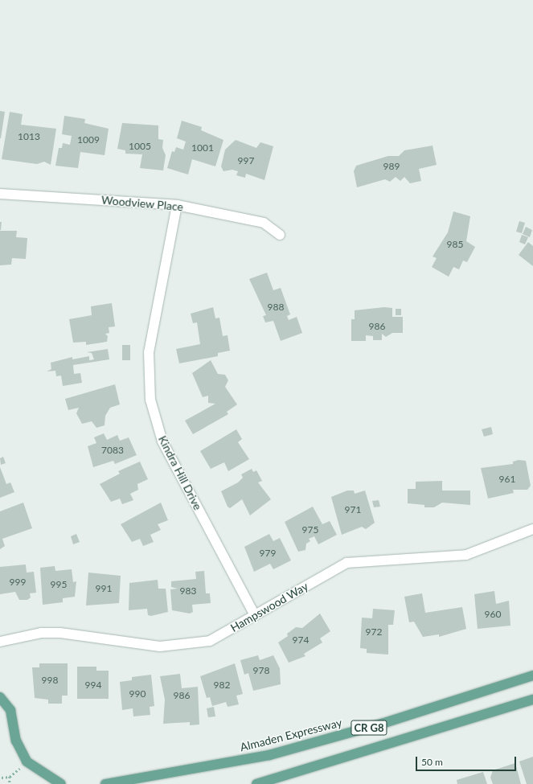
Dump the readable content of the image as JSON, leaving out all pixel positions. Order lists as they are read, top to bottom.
{
  "streets": {
    "main road": ["CR G8", "Almaden Expressway"],
    "street": ["Woodview Place", "Kindra Hill Drive", "Hampswood Way"]
  },
  "crossings": [
    ["Woodview Place", "Kindra Hill Drive"],
    ["Kindra Hill Drive", "Hampswood Way"]
  ],
  "house_numbers": [
    "1013",
    "1009",
    "1005",
    "1001",
    "997",
    "989",
    "985",
    "988",
    "986",
    "7083",
    "961",
    "971",
    "975",
    "979",
    "999",
    "995",
    "991",
    "983",
    "960",
    "972",
    "974",
    "978",
    "998",
    "994",
    "982",
    "990",
    "986"
  ],
  "scale_bar": "50 m"
}
